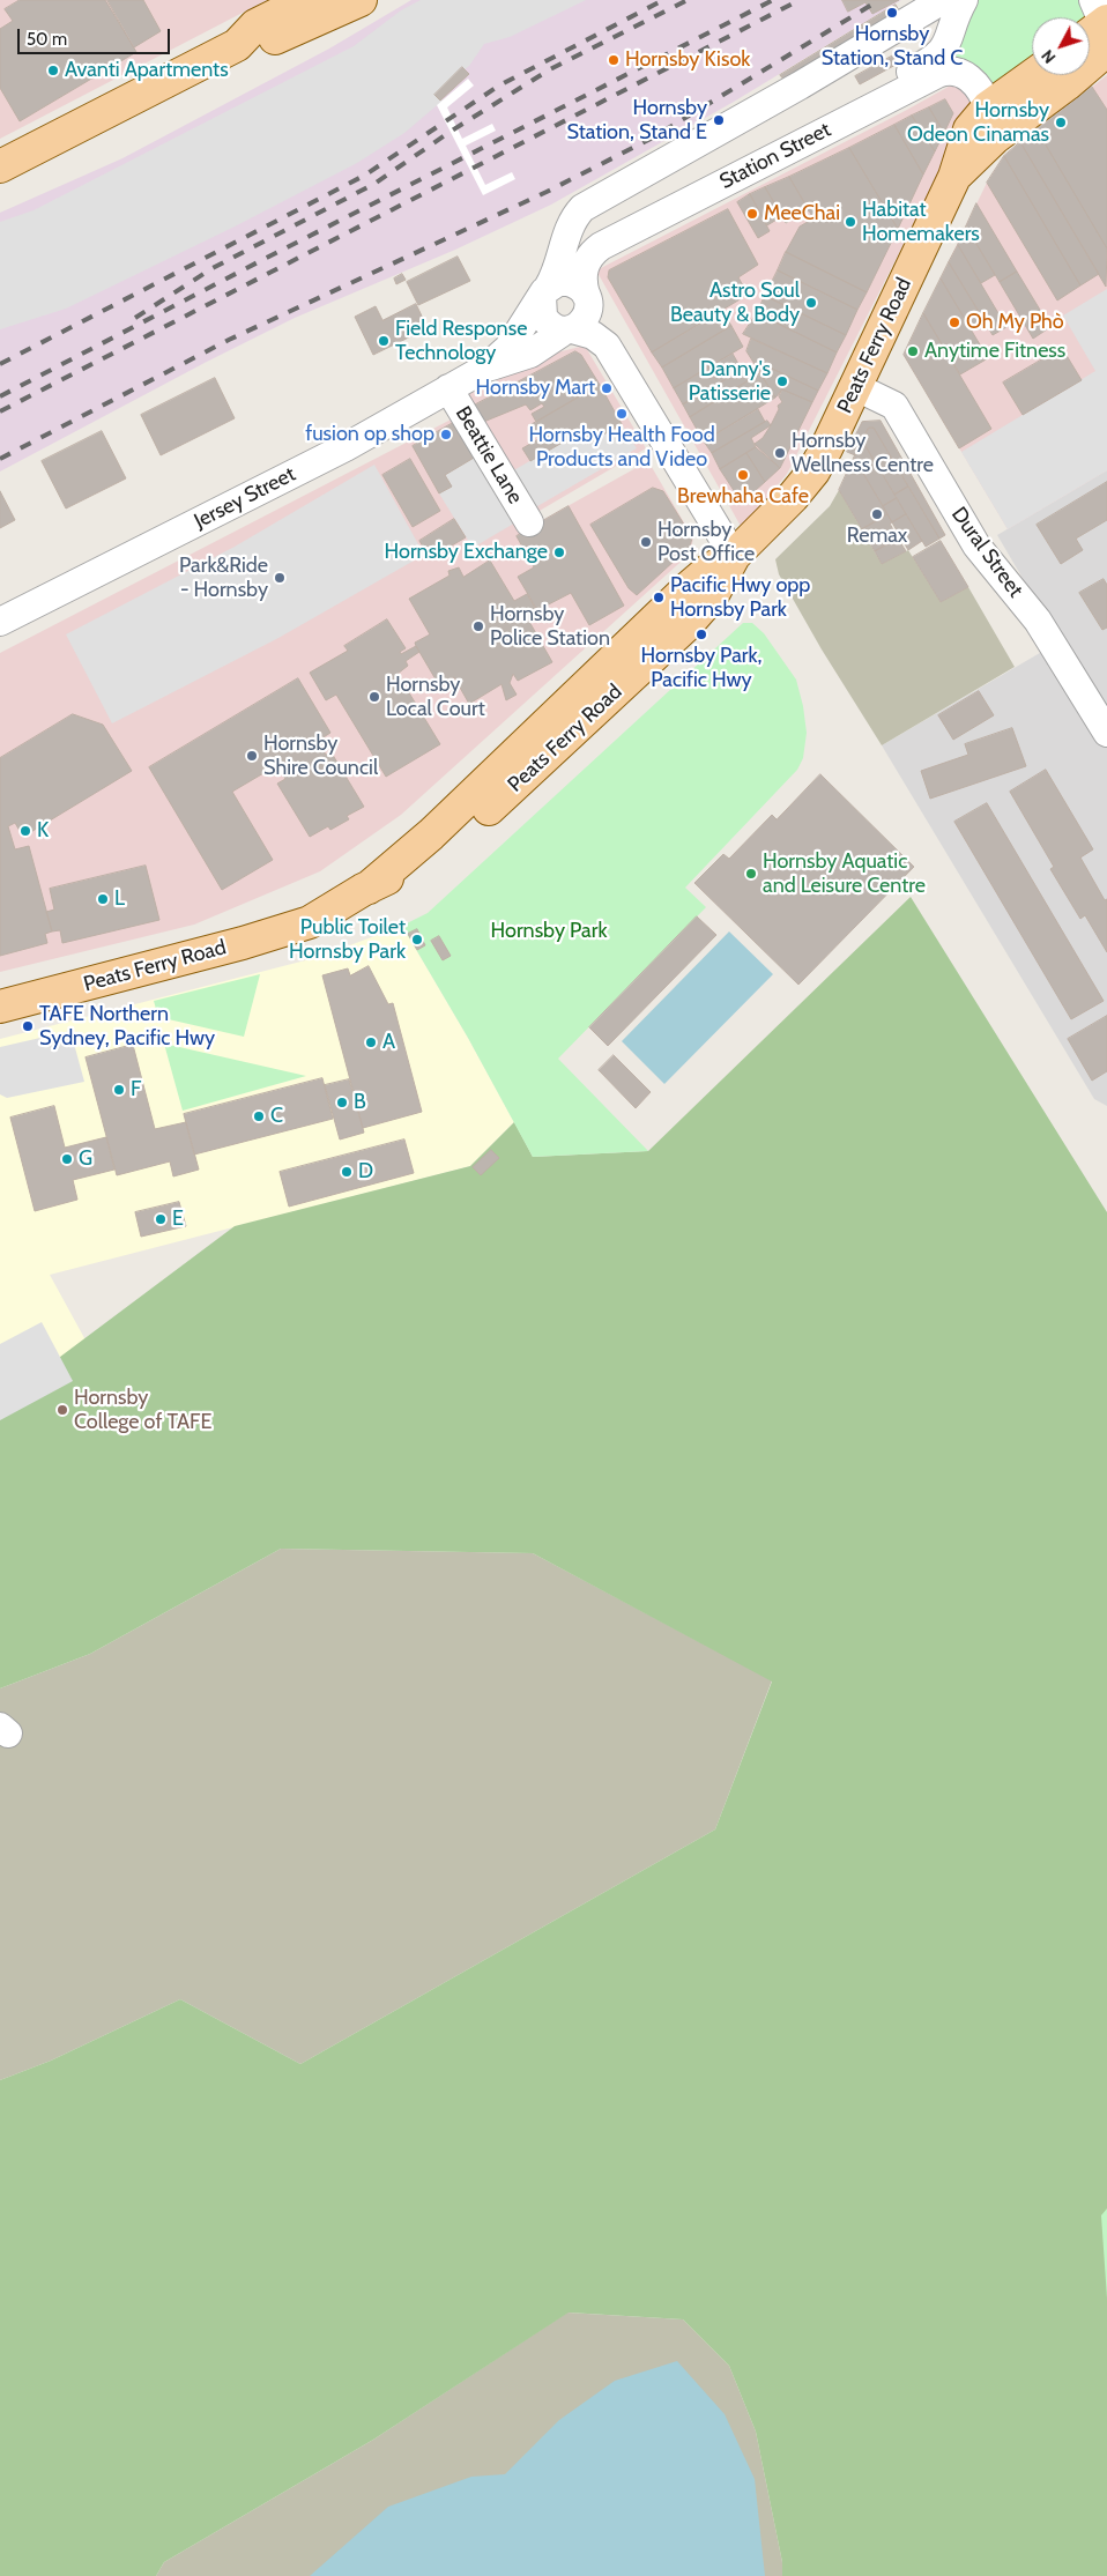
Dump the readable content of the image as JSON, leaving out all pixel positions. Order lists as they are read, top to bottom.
{
  "streets": {
    "main road": ["Peats Ferry Road"],
    "street": [
      "Station Street",
      "Beattie Lane",
      "Jersey Street",
      "Dural Street"
    ]
  },
  "crossings": [
    ["Station Street", "Peats Ferry Road"],
    ["Station Street", "Jersey Street"],
    ["Peats Ferry Road", "Dural Street"],
    ["Beattie Lane", "Jersey Street"]
  ],
  "parks": ["Hornsby Park"],
  "places": [
    "Hornsby Station, Stand C",
    "Hornsby Kisok",
    "Avanti Apartments",
    "Hornsby Station, Stand E",
    "Hornsby Odeon Cinamas",
    "MeeChai",
    "Habitat Homemakers",
    "Astro Soul Beauty & Body",
    "Oh My Phò",
    "Field Response Technology",
    "Anytime Fitness",
    "Danny's Patisserie",
    "Hornsby Mart",
    "Hornsby Health Food Products and Video",
    "fusion op shop",
    "Hornsby Wellness Centre",
    "Brewhaha Cafe",
    "Remax",
    "Hornsby Post Office",
    "Hornsby Exchange",
    "Park&Ride - Hornsby",
    "Pacific Hwy opp Hornsby Park",
    "Hornsby Police Station",
    "Hornsby Park, Pacific Hwy",
    "Hornsby Local Court",
    "Hornsby Shire Council",
    "K",
    "Hornsby Aquatic and Leisure Centre",
    "L",
    "Public Toilet Hornsby Park",
    "TAFE Northern Sydney, Pacific Hwy",
    "A",
    "F",
    "B",
    "C",
    "G",
    "D",
    "E",
    "Hornsby College of TAFE"
  ],
  "scale_bar": "50 m",
  "north": "bottom left"
}
